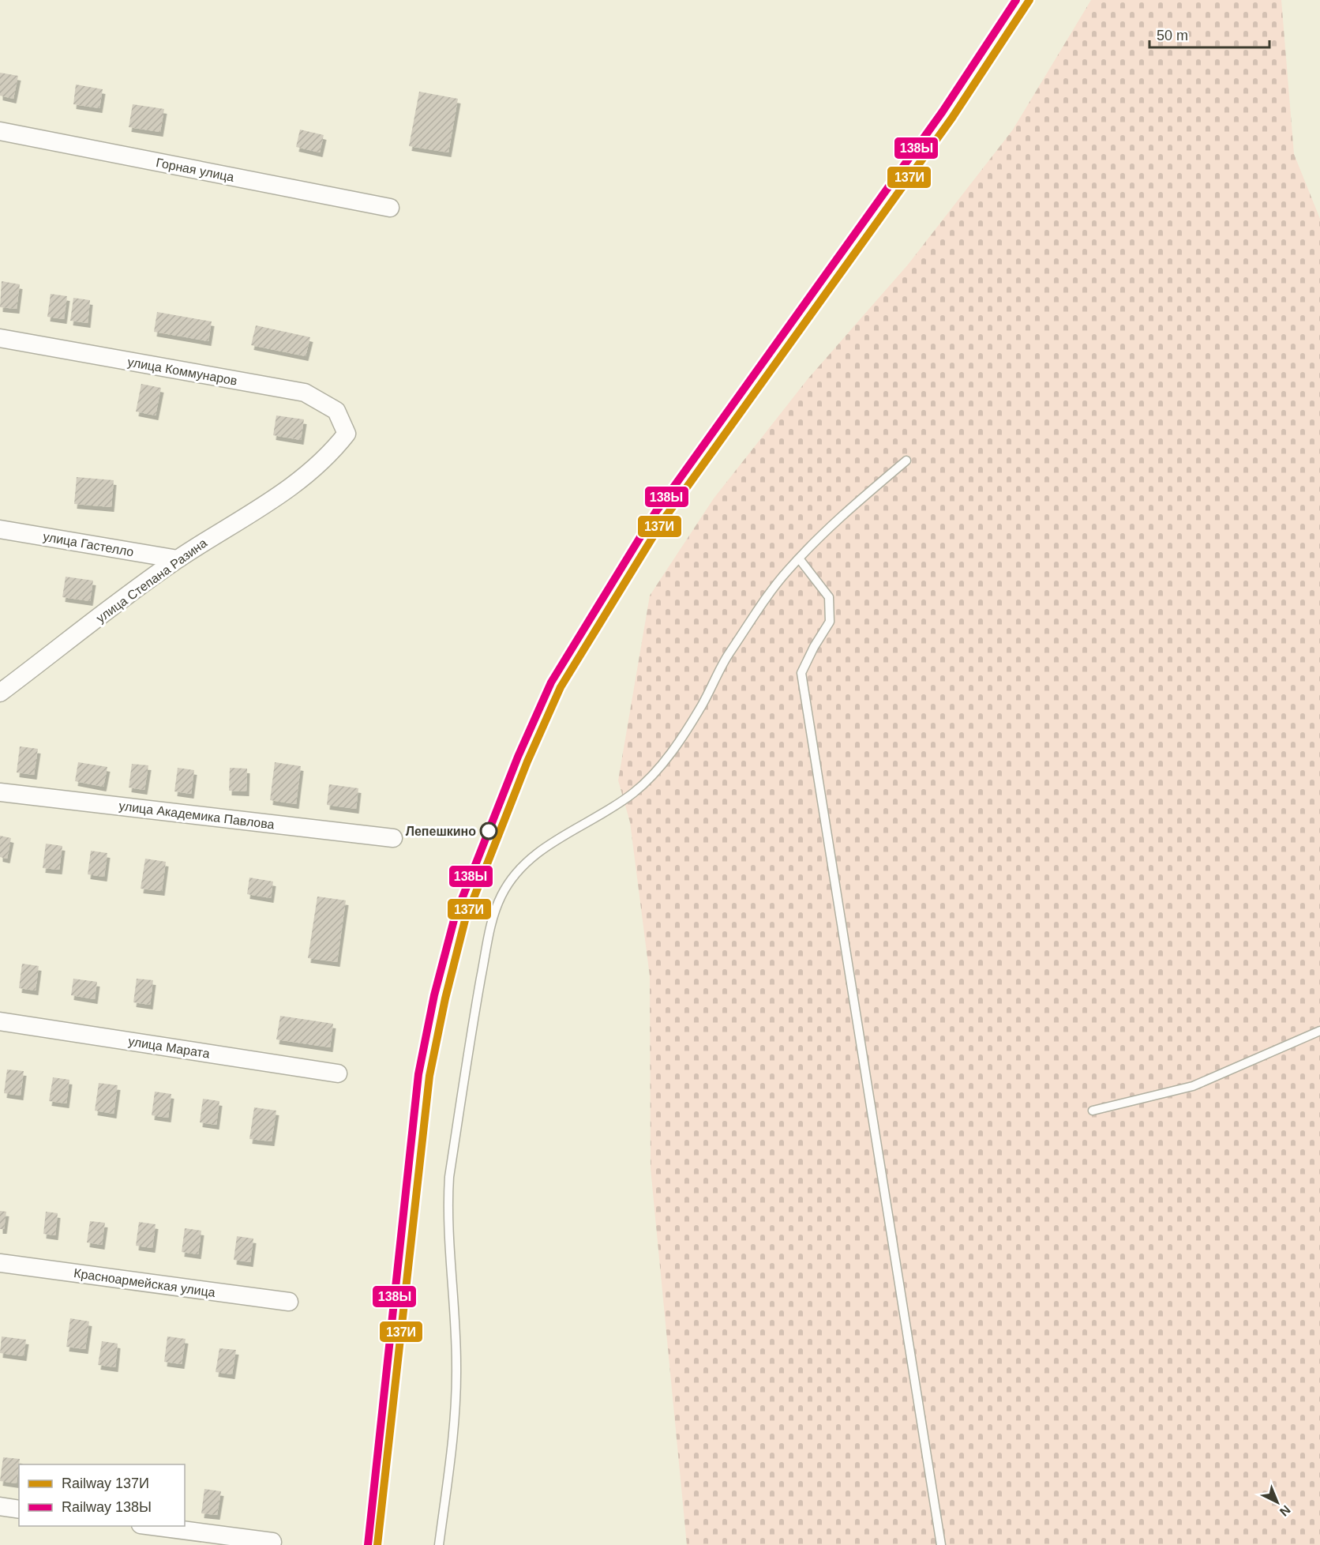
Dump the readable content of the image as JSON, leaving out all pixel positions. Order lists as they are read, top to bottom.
{
  "streets": {
    "street": [
      "Горная улица",
      "улица Коммунаров",
      "улица Гастелло",
      "улица Степана Разина",
      "улица Академика Павлова",
      "улица Марата",
      "Красноармейская улица"
    ]
  },
  "crossings": [
    ["улица Коммунаров", "улица Степана Разина"],
    ["улица Гастелло", "улица Степана Разина"]
  ],
  "places": ["Лепешкино"],
  "lines": ["rail line 137И", "rail line 138Ы"],
  "legend": ["Railway 137И", "Railway 138Ы"],
  "scale_bar": "50 m",
  "north": "bottom right"
}
